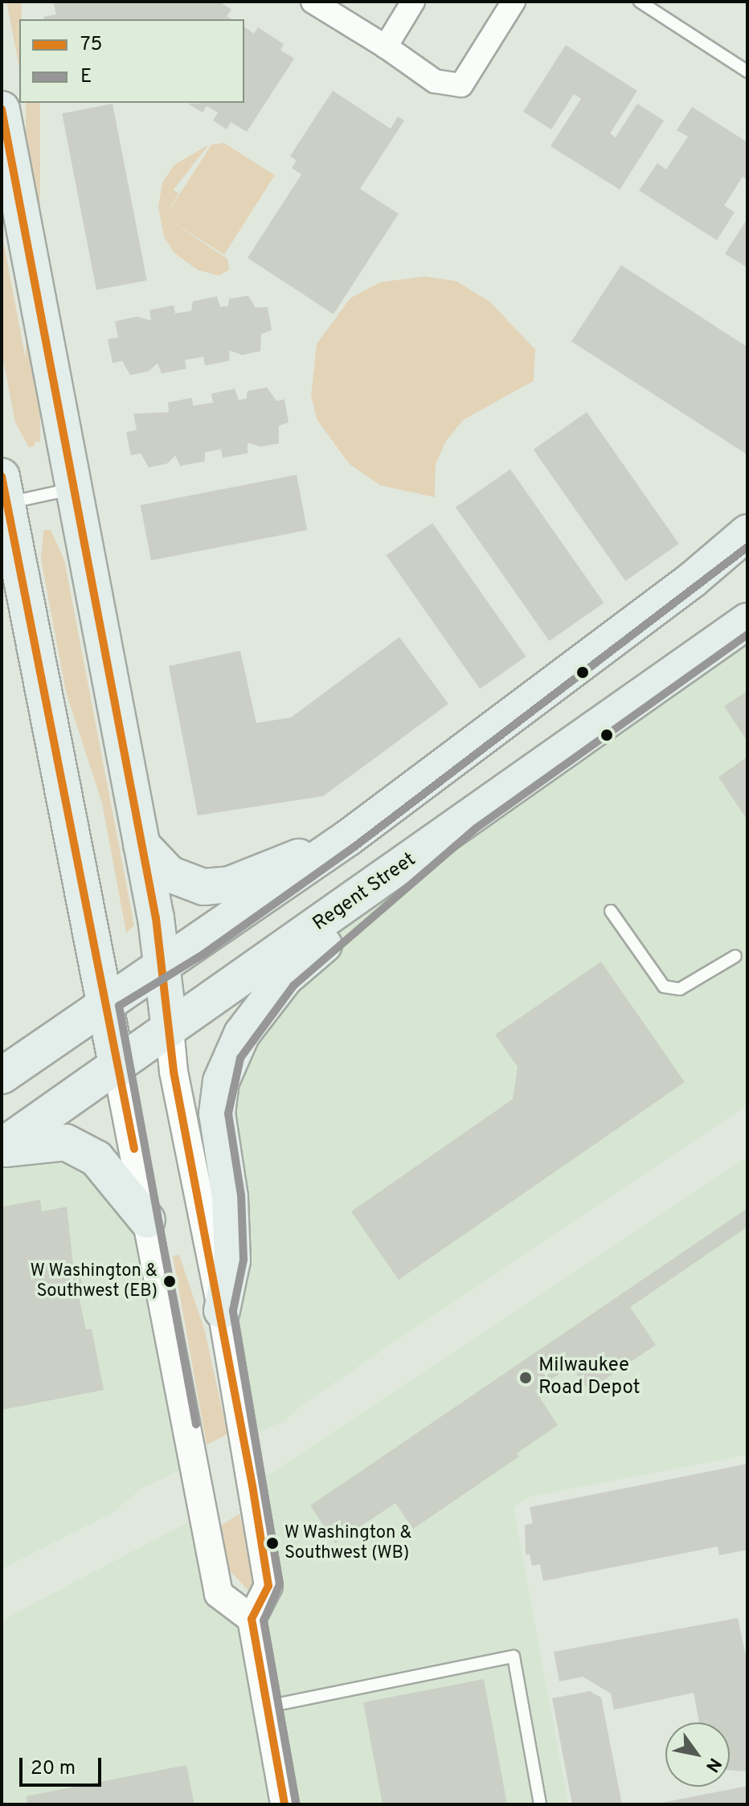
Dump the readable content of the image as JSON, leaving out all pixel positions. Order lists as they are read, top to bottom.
{
  "streets": {
    "main road": ["Regent Street"]
  },
  "places": ["W Washington & Southwest (EB)", "Milwaukee Road Depot", "W Washington & Southwest (WB)"],
  "lines": ["transit line 75", "transit line E"],
  "legend": ["75", "E"],
  "scale_bar": "20 m",
  "north": "bottom right"
}
